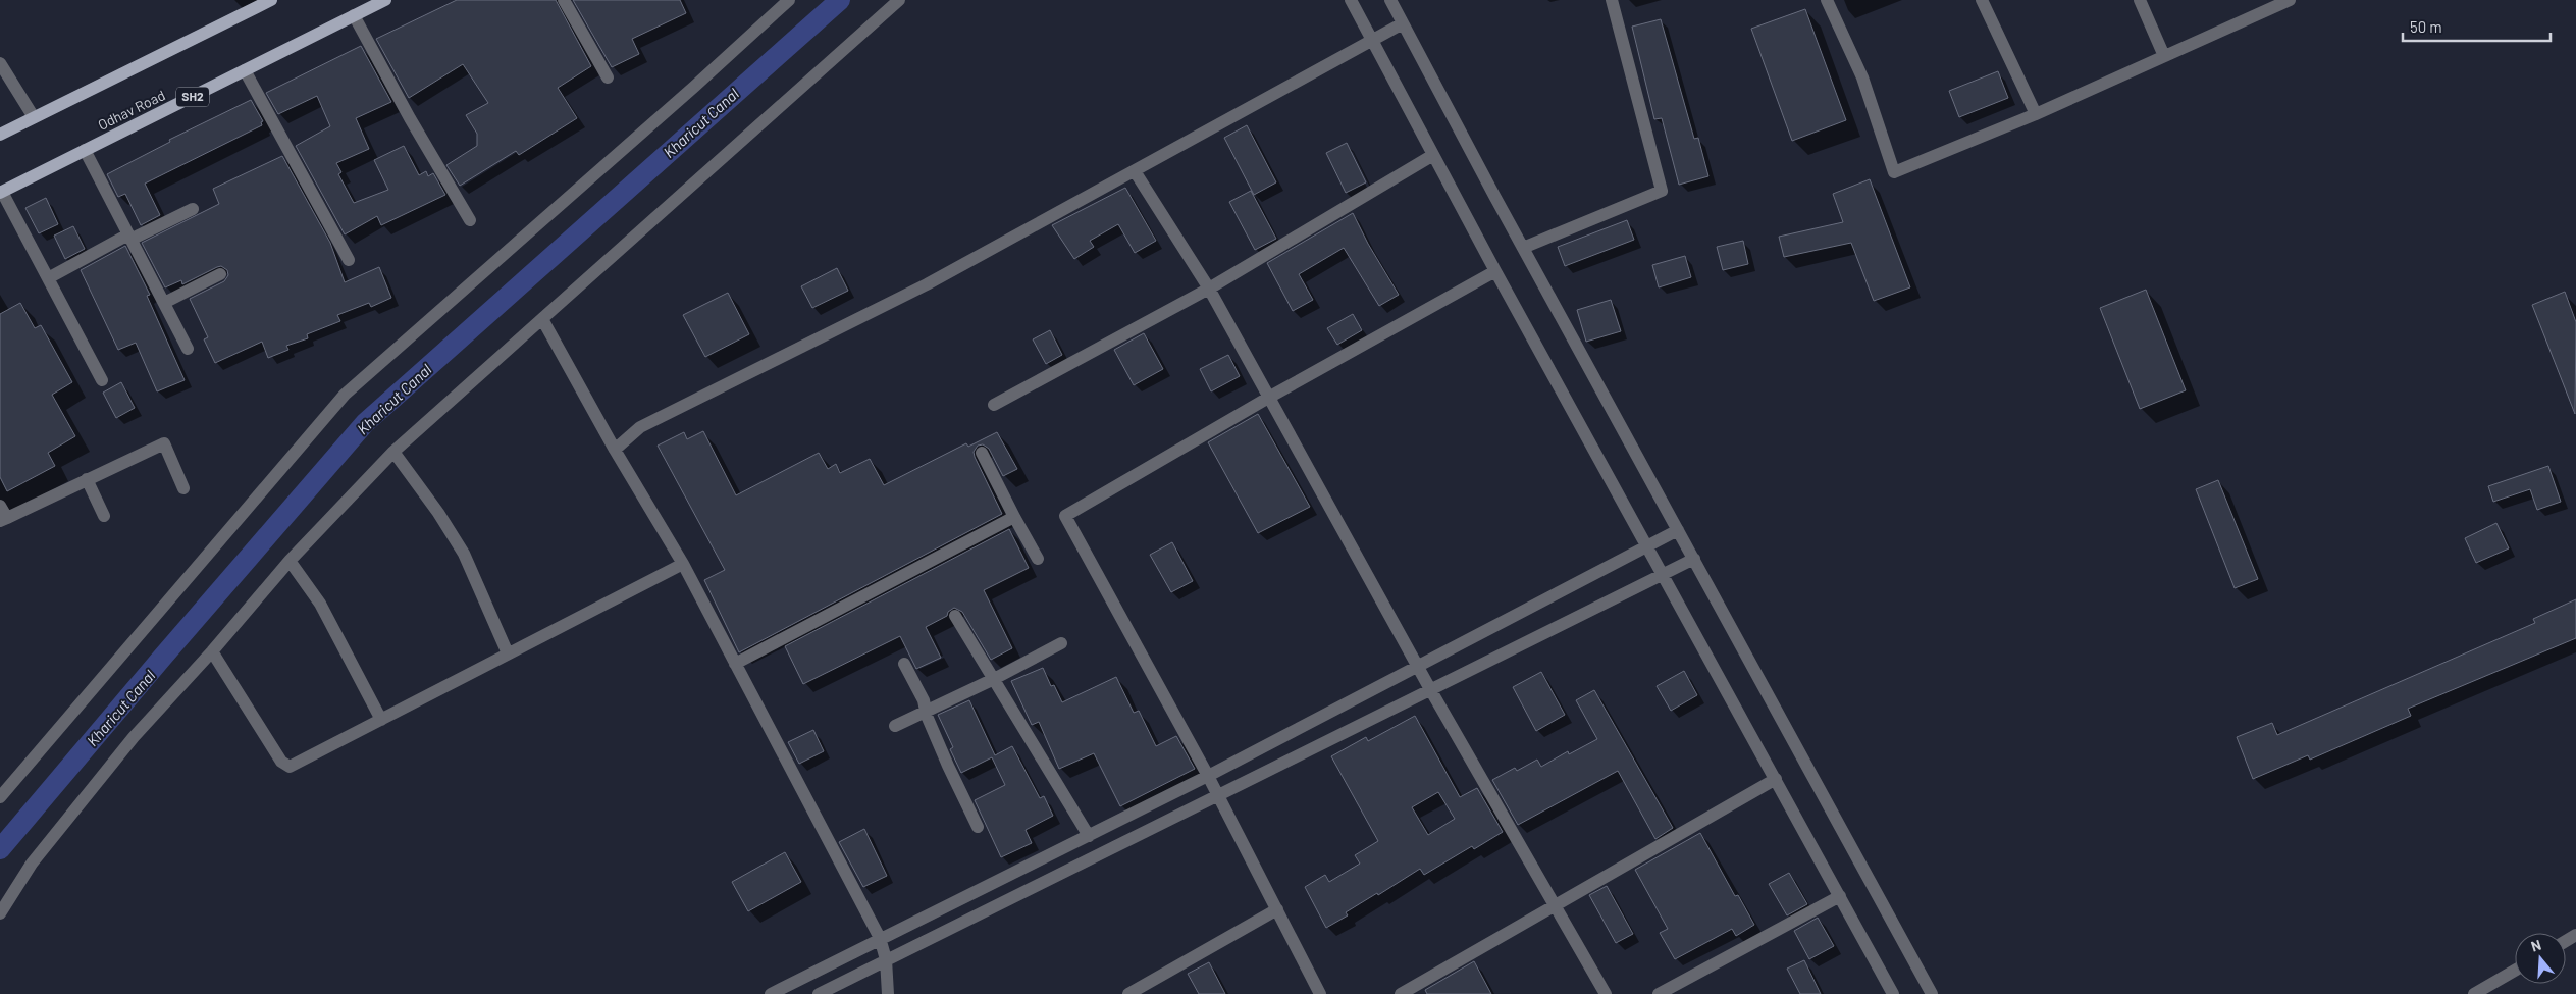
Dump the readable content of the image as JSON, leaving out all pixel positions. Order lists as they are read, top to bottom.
{
  "streets": {
    "main road": ["SH2", "Odhav Road"]
  },
  "water": ["Kharicut Canal"],
  "scale_bar": "50 m",
  "north": "top"
}
